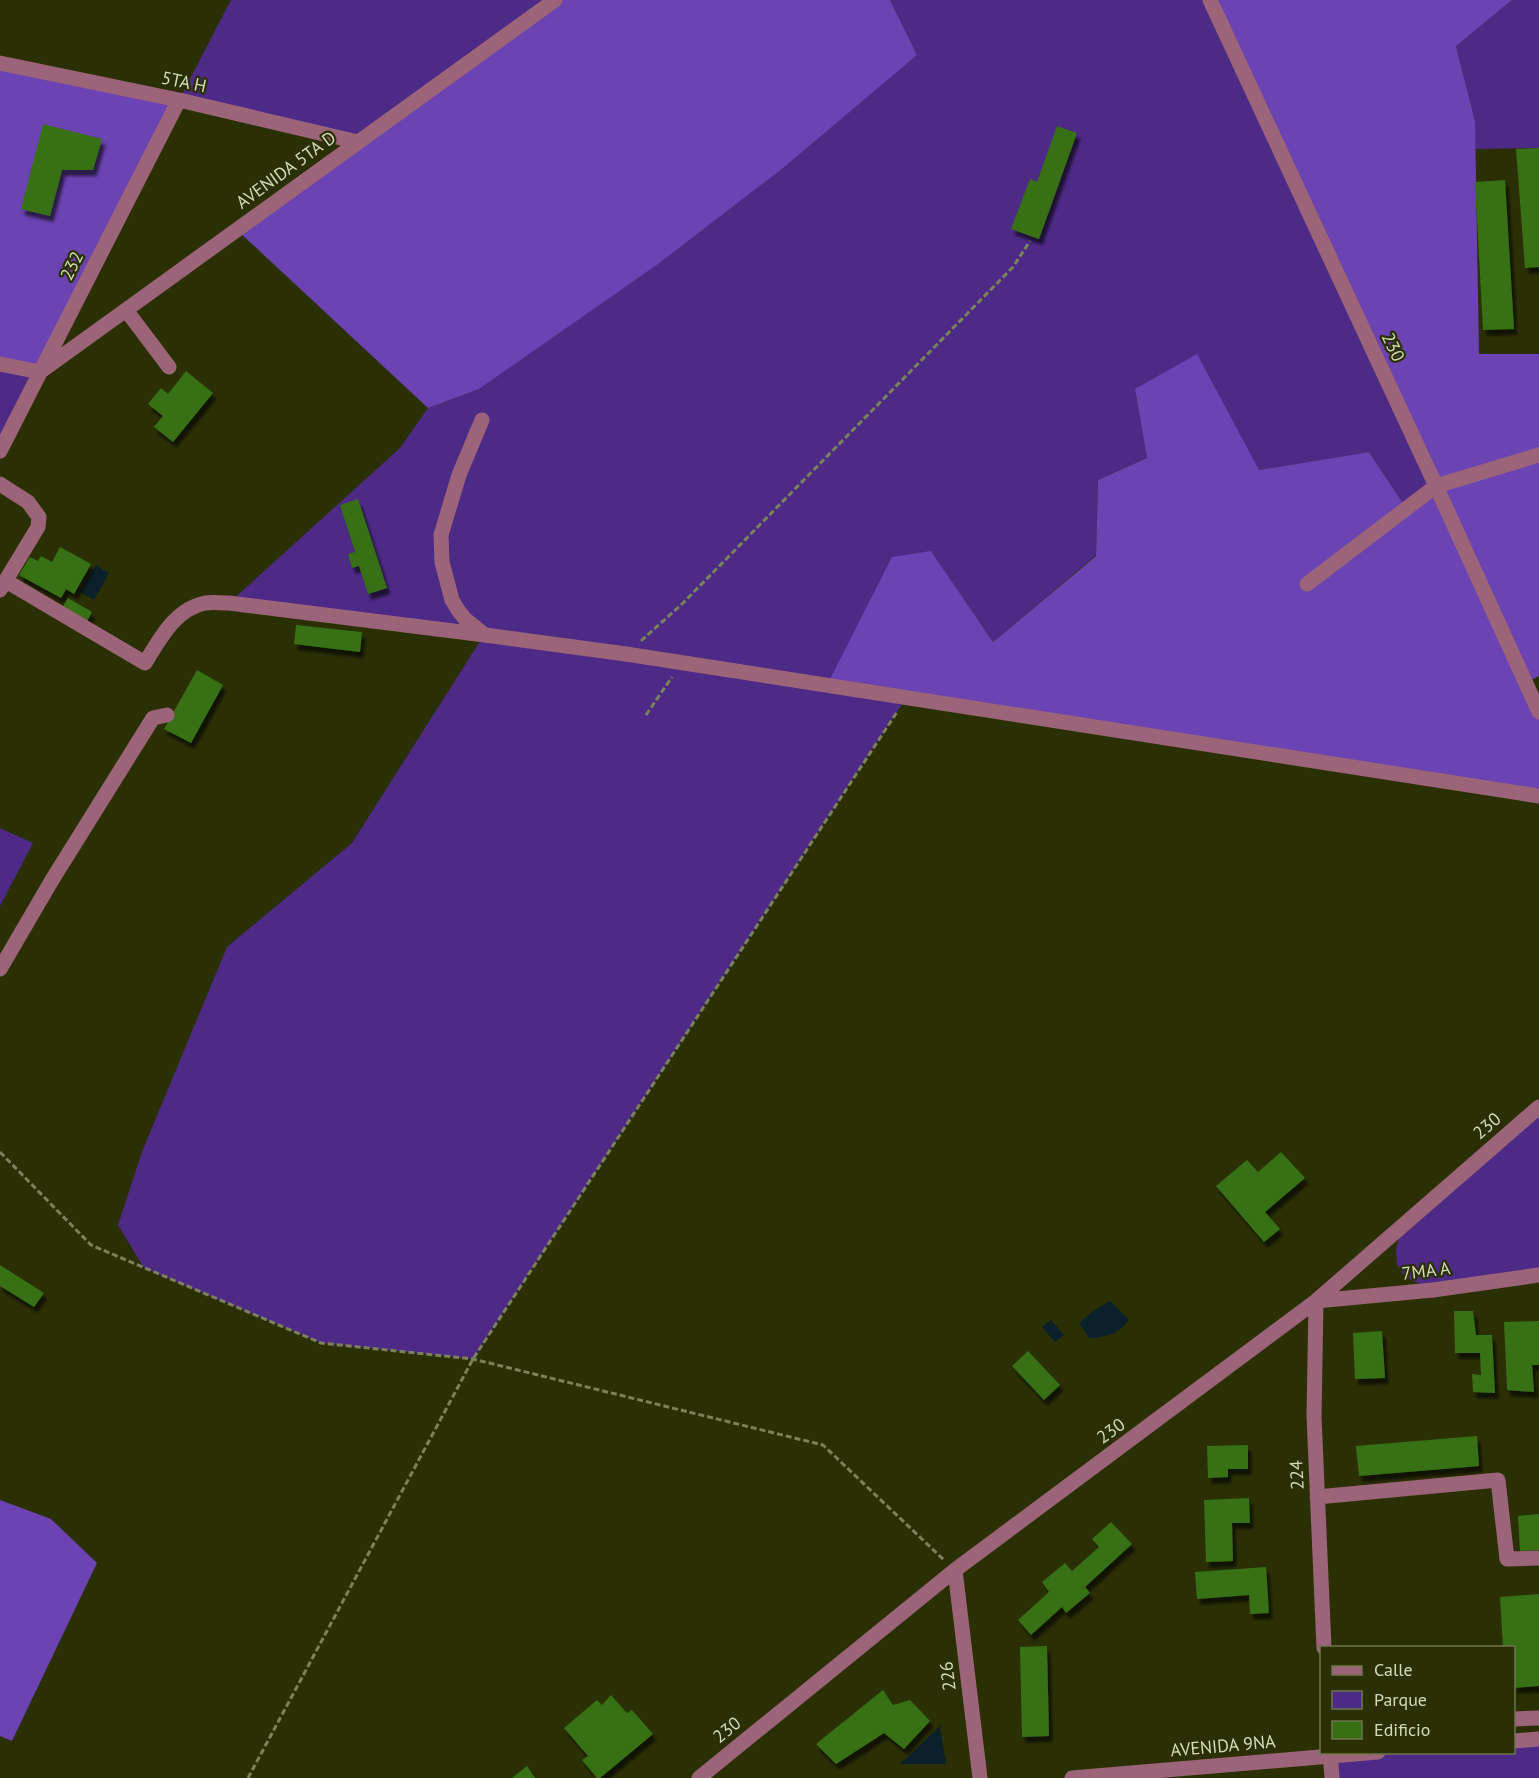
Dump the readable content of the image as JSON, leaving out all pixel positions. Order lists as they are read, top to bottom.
{
  "streets": {
    "street": [
      "5TA H",
      "AVENIDA 5TA D",
      "232",
      "230",
      "7MA A",
      "224",
      "226",
      "AVENIDA 9NA"
    ]
  },
  "crossings": [
    ["5TA H", "AVENIDA 5TA D"],
    ["5TA H", "232"],
    ["AVENIDA 5TA D", "232"],
    ["230", "7MA A"],
    ["230", "224"],
    ["230", "226"],
    ["7MA A", "224"]
  ],
  "legend": ["Calle", "Parque", "Edificio"]
}
